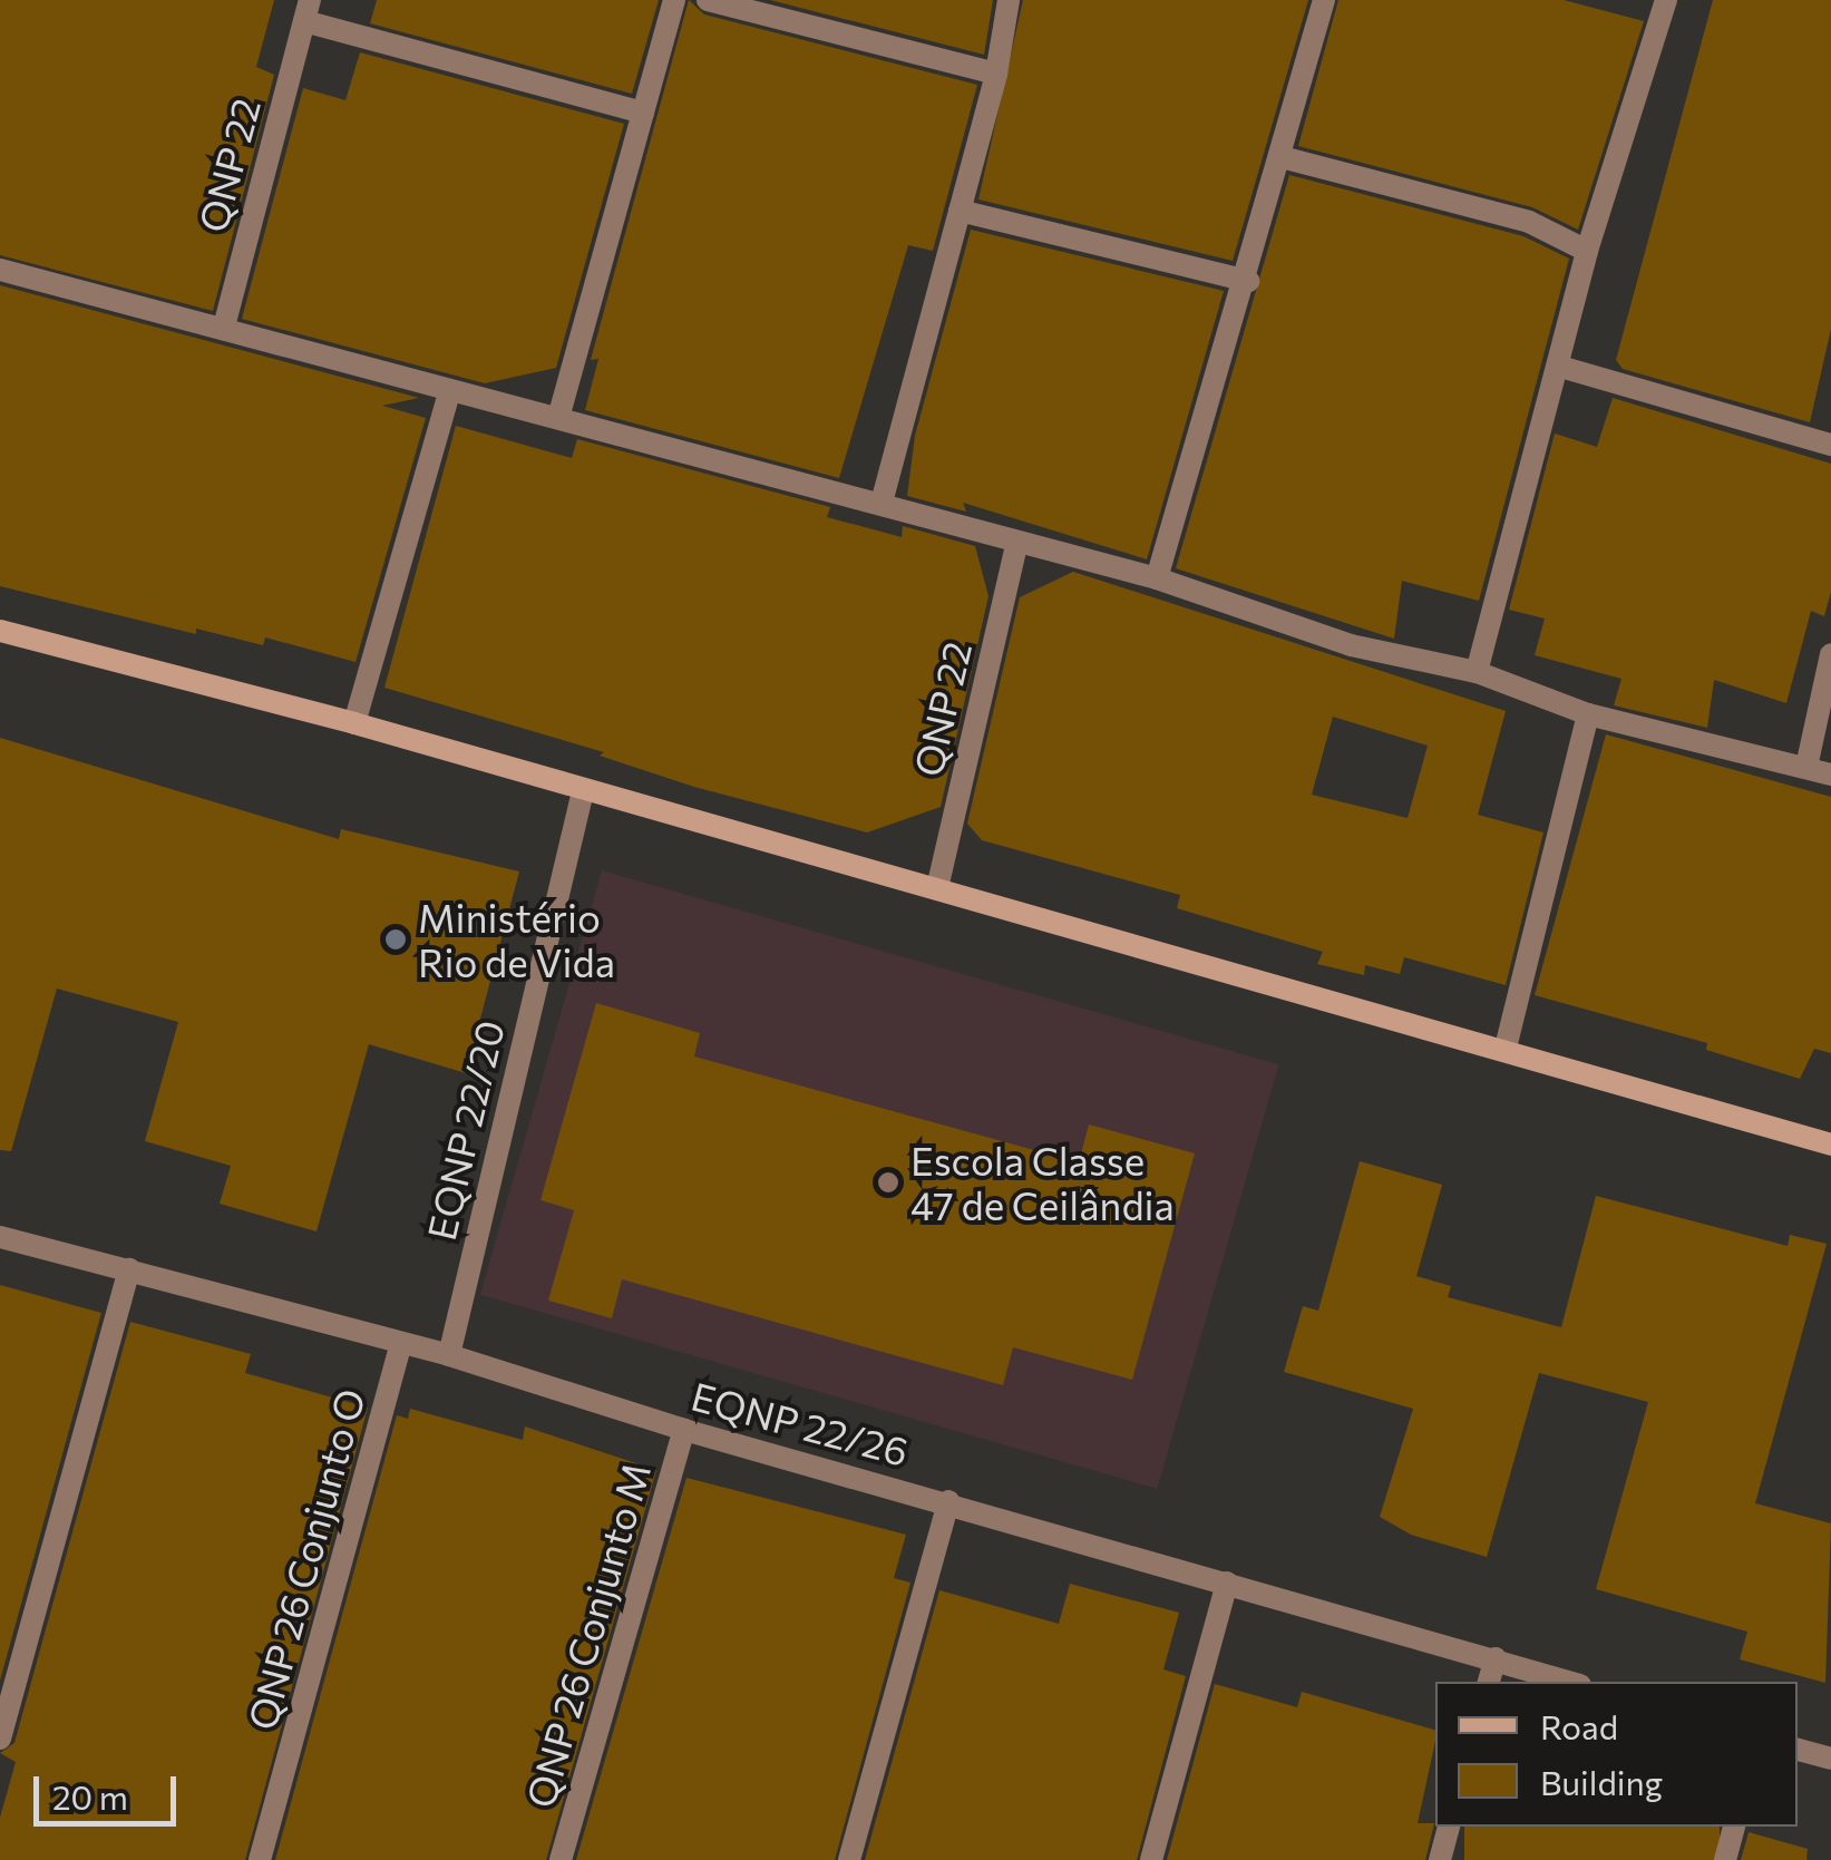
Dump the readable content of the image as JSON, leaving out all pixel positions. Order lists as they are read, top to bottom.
{
  "streets": {
    "street": [
      "QNP 22",
      "EQNP 22/20",
      "EQNP 22/26",
      "QNP 26 Conjunto O",
      "QNP 26 Conjunto M"
    ]
  },
  "crossings": [
    ["EQNP 22/20", "EQNP 22/26"],
    ["EQNP 22/26", "QNP 26 Conjunto O"],
    ["EQNP 22/26", "QNP 26 Conjunto M"]
  ],
  "places": ["Ministério Rio de Vida", "Escola Classe 47 de Ceilândia"],
  "legend": ["Road", "Building"],
  "scale_bar": "20 m"
}
